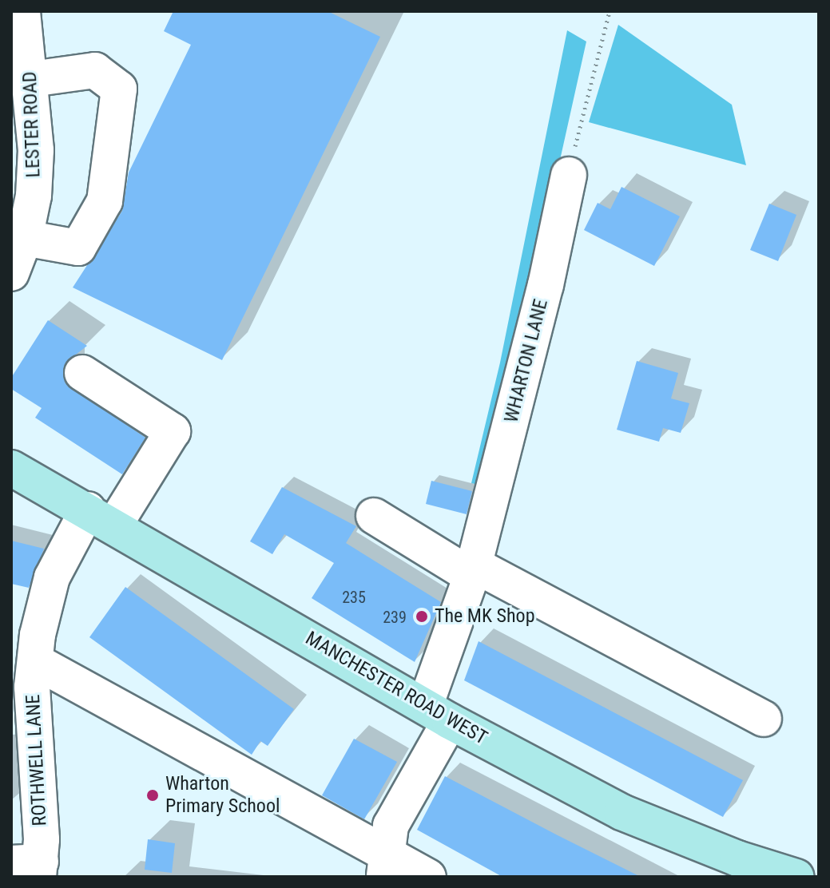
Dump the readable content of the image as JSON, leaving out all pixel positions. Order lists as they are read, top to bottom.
{
  "streets": {
    "main road": ["MANCHESTER ROAD WEST"],
    "street": ["LESTER ROAD", "WHARTON LANE", "ROTHWELL LANE"]
  },
  "crossings": [
    ["WHARTON LANE", "MANCHESTER ROAD WEST"],
    ["MANCHESTER ROAD WEST", "ROTHWELL LANE"]
  ],
  "places": ["The MK Shop", "Wharton Primary School"],
  "house_numbers": ["235", "239"]
}
